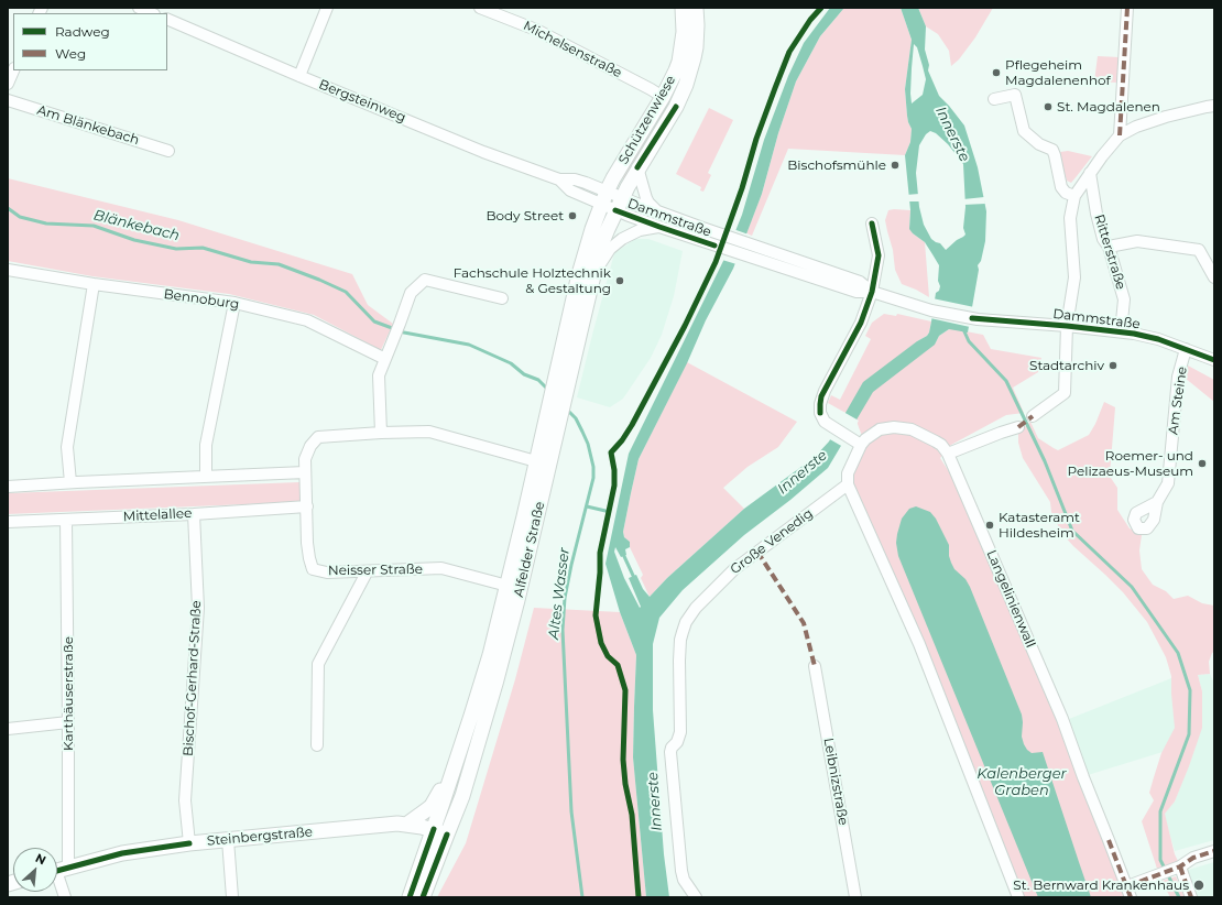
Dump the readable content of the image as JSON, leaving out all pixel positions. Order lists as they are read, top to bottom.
{
  "streets": {
    "main road": ["Schützenwiese", "Alfelder Straße", "Steinbergstraße"],
    "street": [
      "Michelsenstraße",
      "Bergsteinweg",
      "Am Blänkebach",
      "Dammstraße",
      "Ritterstraße",
      "Bennoburg",
      "Am Steine",
      "Mittelallee",
      "Große Venedig",
      "Neisser Straße",
      "Langelinienwall",
      "Bischof-Gerhard-Straße",
      "Karthäuserstraße",
      "Leibnizstraße"
    ]
  },
  "crossings": [
    ["Michelsenstraße", "Schützenwiese"],
    ["Bergsteinweg", "Schützenwiese"],
    ["Bergsteinweg", "Dammstraße"],
    ["Bergsteinweg", "Alfelder Straße"],
    ["Schützenwiese", "Dammstraße"],
    ["Schützenwiese", "Alfelder Straße"],
    ["Dammstraße", "Ritterstraße"],
    ["Dammstraße", "Am Steine"],
    ["Dammstraße", "Alfelder Straße"],
    ["Mittelallee", "Neisser Straße"],
    ["Mittelallee", "Bischof-Gerhard-Straße"],
    ["Mittelallee", "Karthäuserstraße"],
    ["Alfelder Straße", "Neisser Straße"],
    ["Alfelder Straße", "Steinbergstraße"],
    ["Bischof-Gerhard-Straße", "Steinbergstraße"],
    ["Karthäuserstraße", "Steinbergstraße"]
  ],
  "water": [
    "Innerste",
    "Blänkebach",
    "Altes Wasser",
    "Kalenberger Graben"
  ],
  "places": [
    "Pflegeheim Magdalenenhof",
    "St. Magdalenen",
    "Bischofsmühle",
    "Body Street",
    "Fachschule Holztechnik & Gestaltung",
    "Stadtarchiv",
    "Roemer- und Pelizaeus-Museum",
    "Katasteramt Hildesheim",
    "St. Bernward Krankenhaus"
  ],
  "legend": ["Radweg", "Weg"],
  "north": "top right"
}
